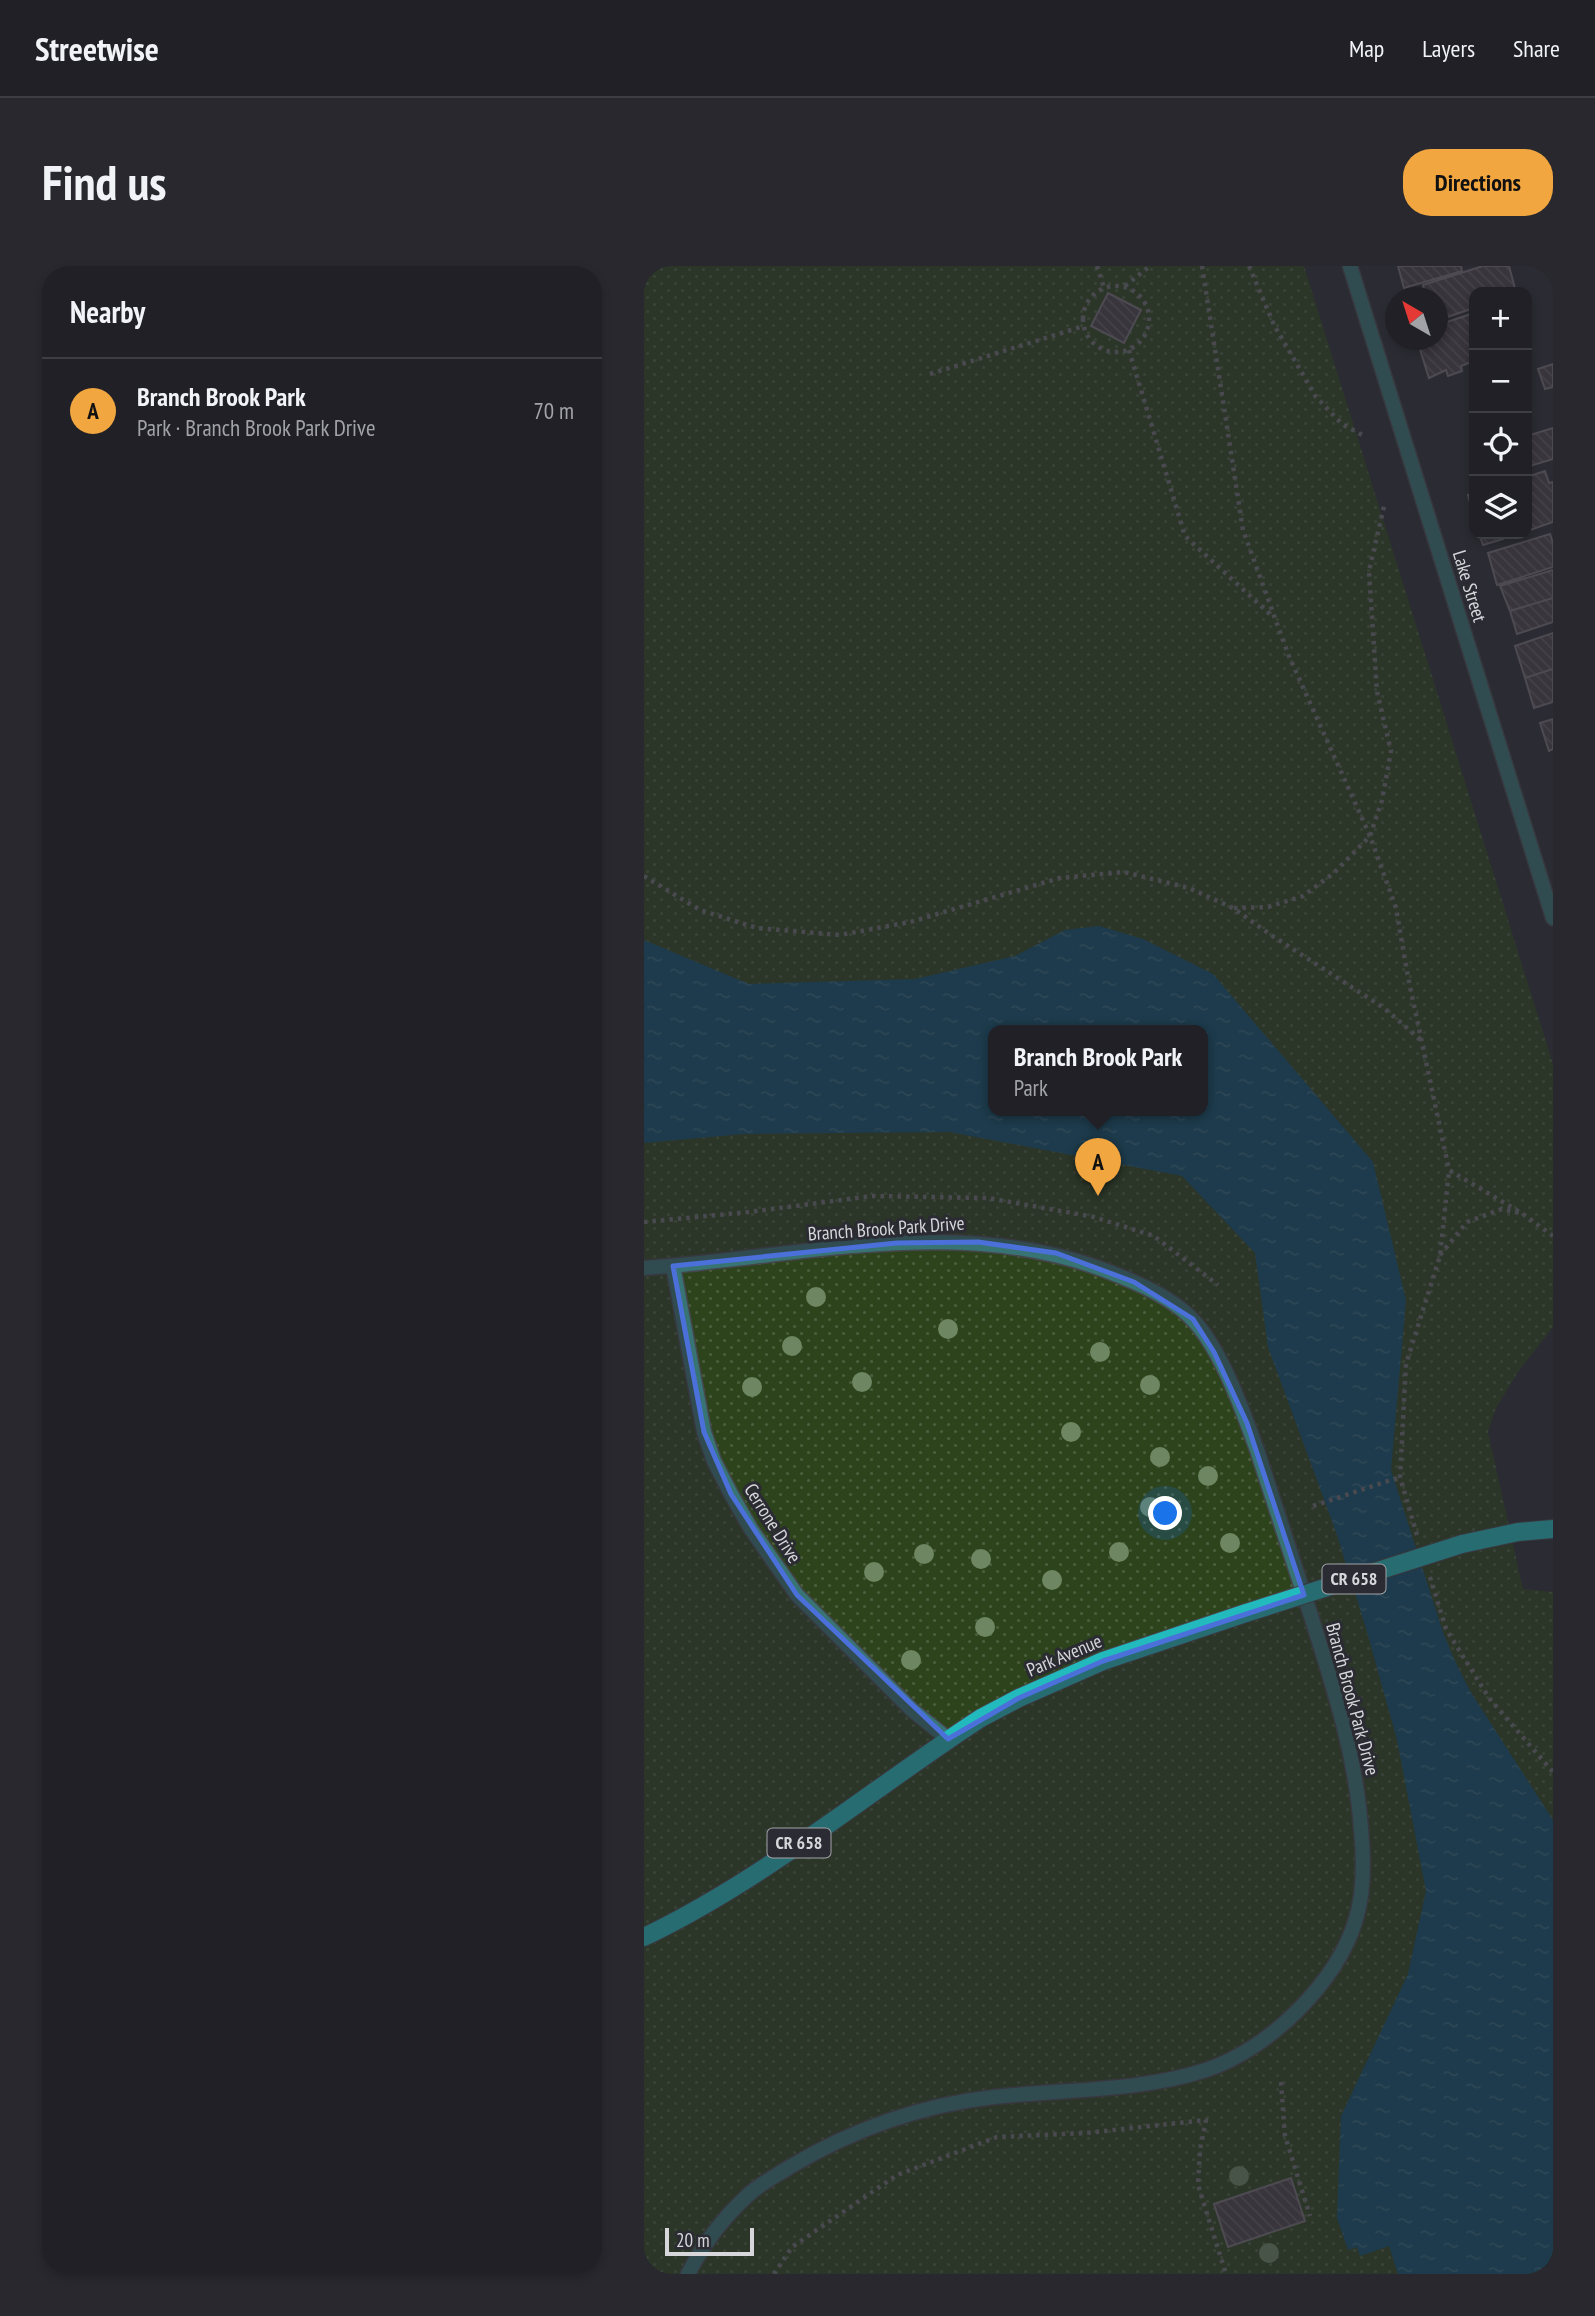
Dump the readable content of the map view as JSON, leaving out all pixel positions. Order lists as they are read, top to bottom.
{
  "streets": {
    "main road": ["CR 658", "Park Avenue"],
    "street": ["Lake Street", "Branch Brook Park Drive", "Cerrone Drive"]
  },
  "crossings": [
    ["Branch Brook Park Drive", "Cerrone Drive"],
    ["Cerrone Drive", "Park Avenue"]
  ],
  "scale_bar": "20 m",
  "north": "top left",
  "page": {
    "header": "Streetwise",
    "nav": ["Map", "Layers", "Share"],
    "buttons": "Directions",
    "title": "Find us",
    "heading": "Nearby",
    "map_buttons": ["+", "−"],
    "list": [
      {
        "mark": "A",
        "name": "Branch Brook Park",
        "note": "Park · Branch Brook Park Drive",
        "value": "70 m"
      }
    ],
    "popup": ["Branch Brook Park", "Park"],
    "pins": "A",
    "scale": "20 m"
  }
}
